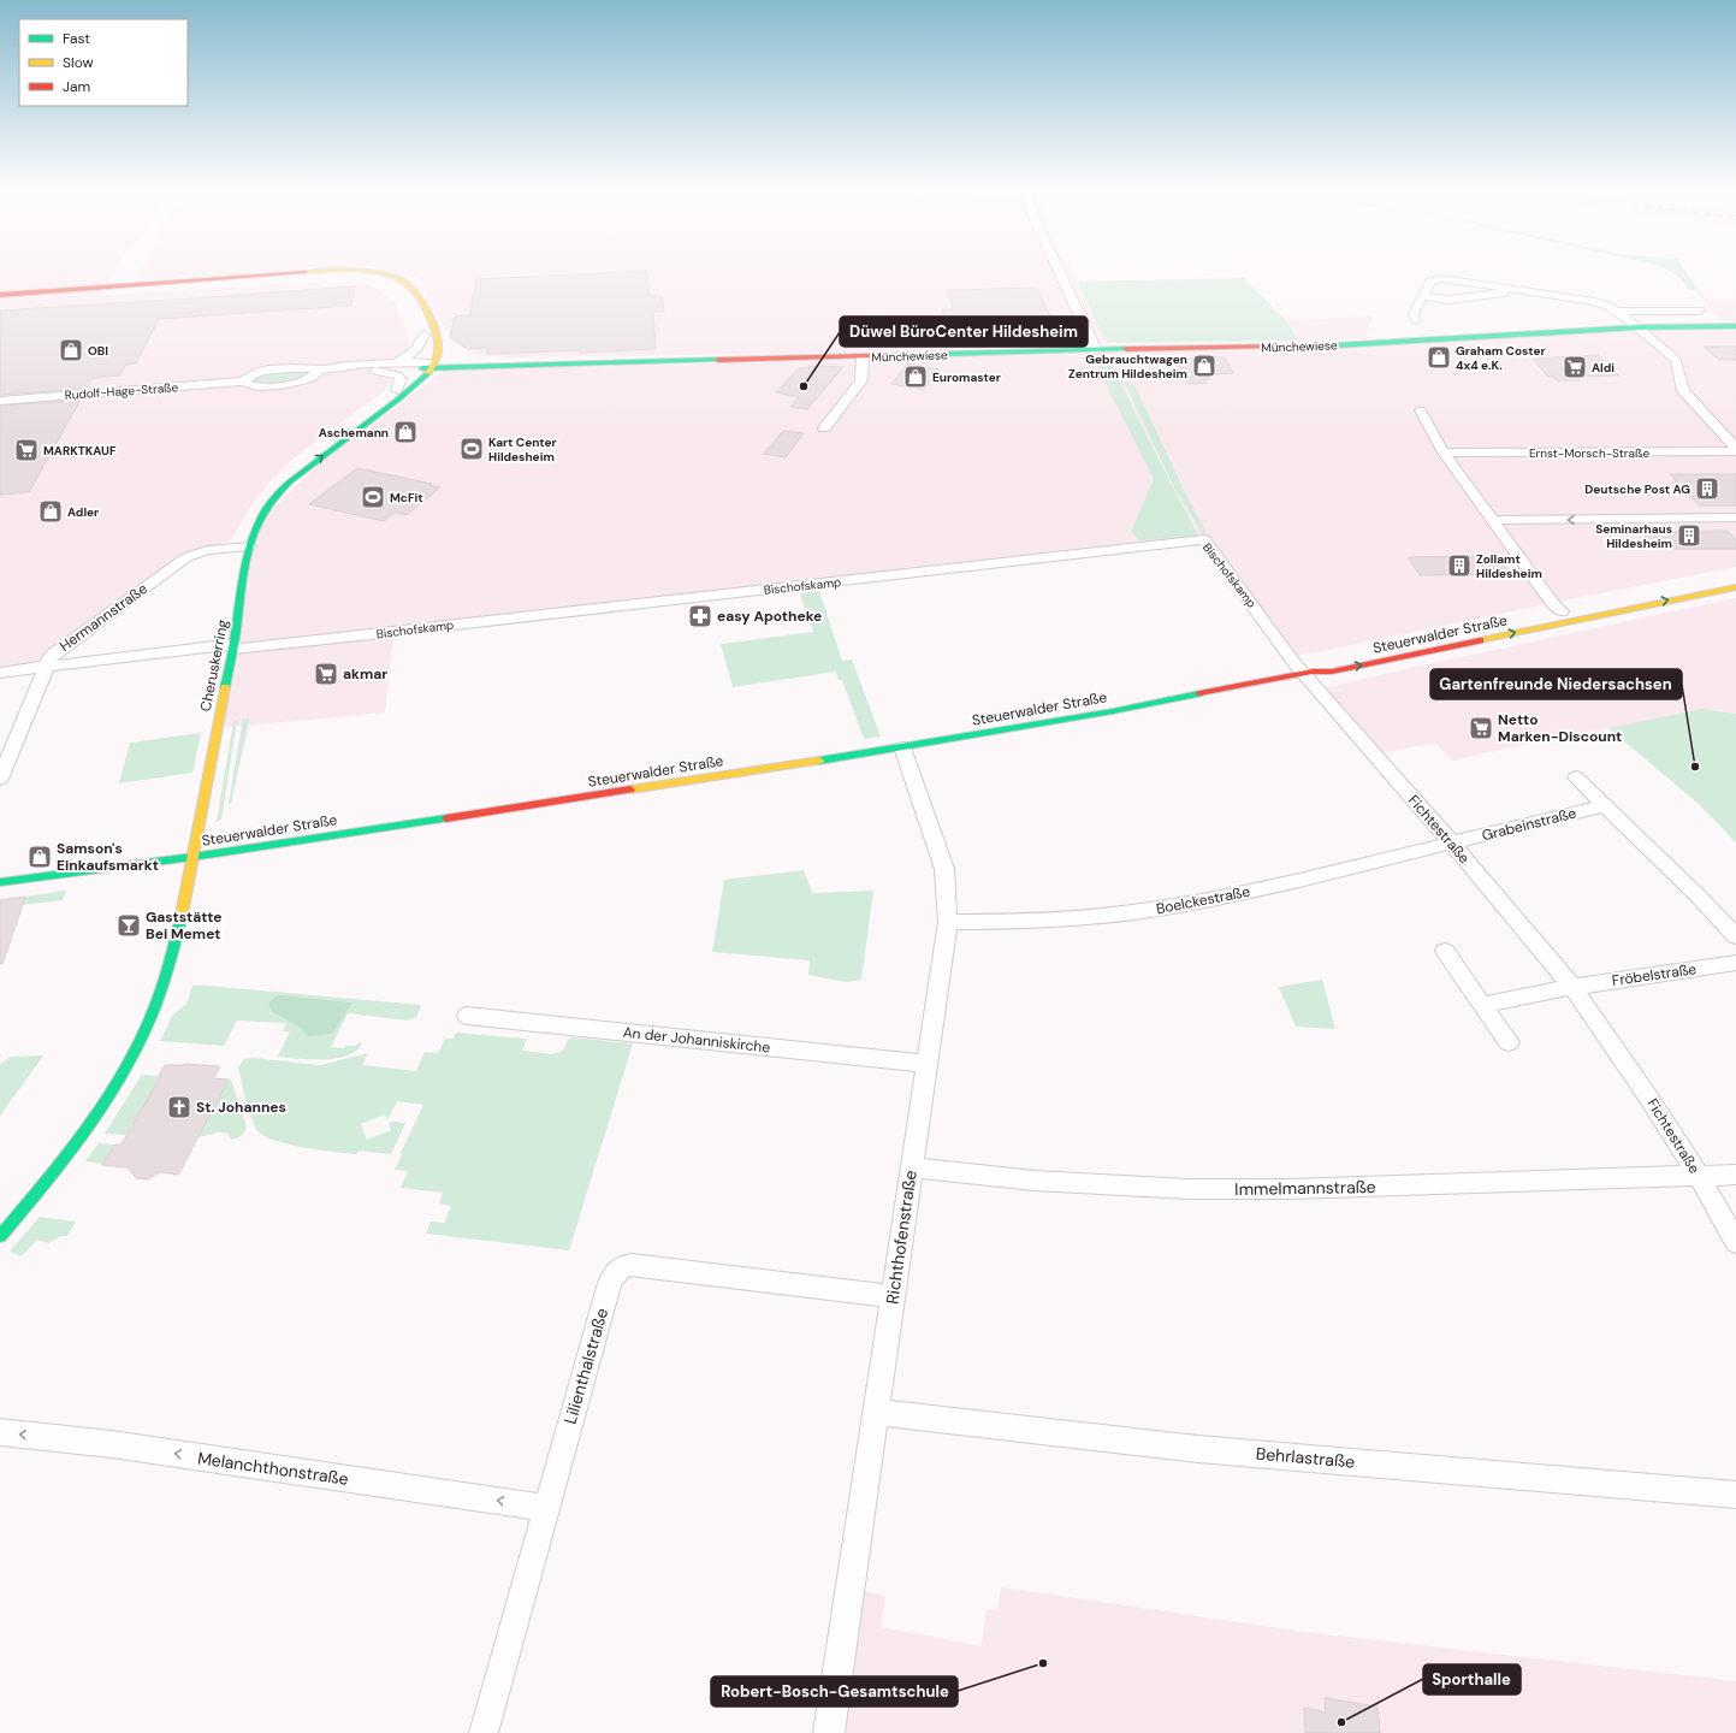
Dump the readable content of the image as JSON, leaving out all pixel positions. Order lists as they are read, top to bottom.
{
  "streets": {
    "main road": ["Münchewiese", "Steuerwalder Straße", "Cheruskerring"],
    "street": [
      "Rudolf-Hage-Straße",
      "Ernst-Morsch-Straße",
      "Bischofskamp",
      "Hermannstraße",
      "Grabeinstraße",
      "Fichtestraße",
      "Boelckestraße",
      "Fröbelstraße",
      "An der Johanniskirche",
      "Immelmannstraße",
      "Richthofenstraße",
      "Lilienthalstraße",
      "Behrlastraße",
      "Melanchthonstraße"
    ]
  },
  "crossings": [
    ["Münchewiese", "Rudolf-Hage-Straße"],
    ["Münchewiese", "Ernst-Morsch-Straße"],
    ["Münchewiese", "Cheruskerring"],
    ["Rudolf-Hage-Straße", "Cheruskerring"],
    ["Bischofskamp", "Hermannstraße"],
    ["Bischofskamp", "Steuerwalder Straße"],
    ["Bischofskamp", "Cheruskerring"],
    ["Bischofskamp", "Fichtestraße"],
    ["Hermannstraße", "Cheruskerring"],
    ["Steuerwalder Straße", "Cheruskerring"],
    ["Steuerwalder Straße", "Fichtestraße"],
    ["Steuerwalder Straße", "Richthofenstraße"],
    ["Grabeinstraße", "Fichtestraße"],
    ["Grabeinstraße", "Boelckestraße"],
    ["Fichtestraße", "Boelckestraße"],
    ["Fichtestraße", "Fröbelstraße"],
    ["Fichtestraße", "Immelmannstraße"],
    ["Boelckestraße", "Richthofenstraße"],
    ["An der Johanniskirche", "Richthofenstraße"],
    ["Immelmannstraße", "Richthofenstraße"],
    ["Richthofenstraße", "Lilienthalstraße"],
    ["Richthofenstraße", "Behrlastraße"],
    ["Lilienthalstraße", "Melanchthonstraße"]
  ],
  "one_way": ["Melanchthonstraße"],
  "places": {
    "shop": [
      "OBI",
      "Graham Coster 4x4 e.K.",
      "Gebrauchtwagen Zentrum Hildesheim",
      "Euromaster",
      "Aschemann",
      "Adler",
      "Samson's Einkaufsmarkt"
    ],
    "supermarket": [
      "Aldi",
      "MARKTKAUF",
      "akmar",
      "Netto Marken-Discount"
    ],
    "other": [
      "Düwel BüroCenter Hildesheim",
      "Gartenfreunde Niedersachsen",
      "Robert-Bosch-Gesamtschule",
      "Sporthalle"
    ],
    "sports": ["Kart Center Hildesheim", "McFit"],
    "building": ["Deutsche Post AG", "Seminarhaus Hildesheim", "Zollamt Hildesheim"],
    "pharmacy": ["easy Apotheke"],
    "bar": ["Gaststätte Bei Memet"],
    "church": ["St. Johannes"]
  },
  "legend": ["Fast", "Slow", "Jam"]
}
